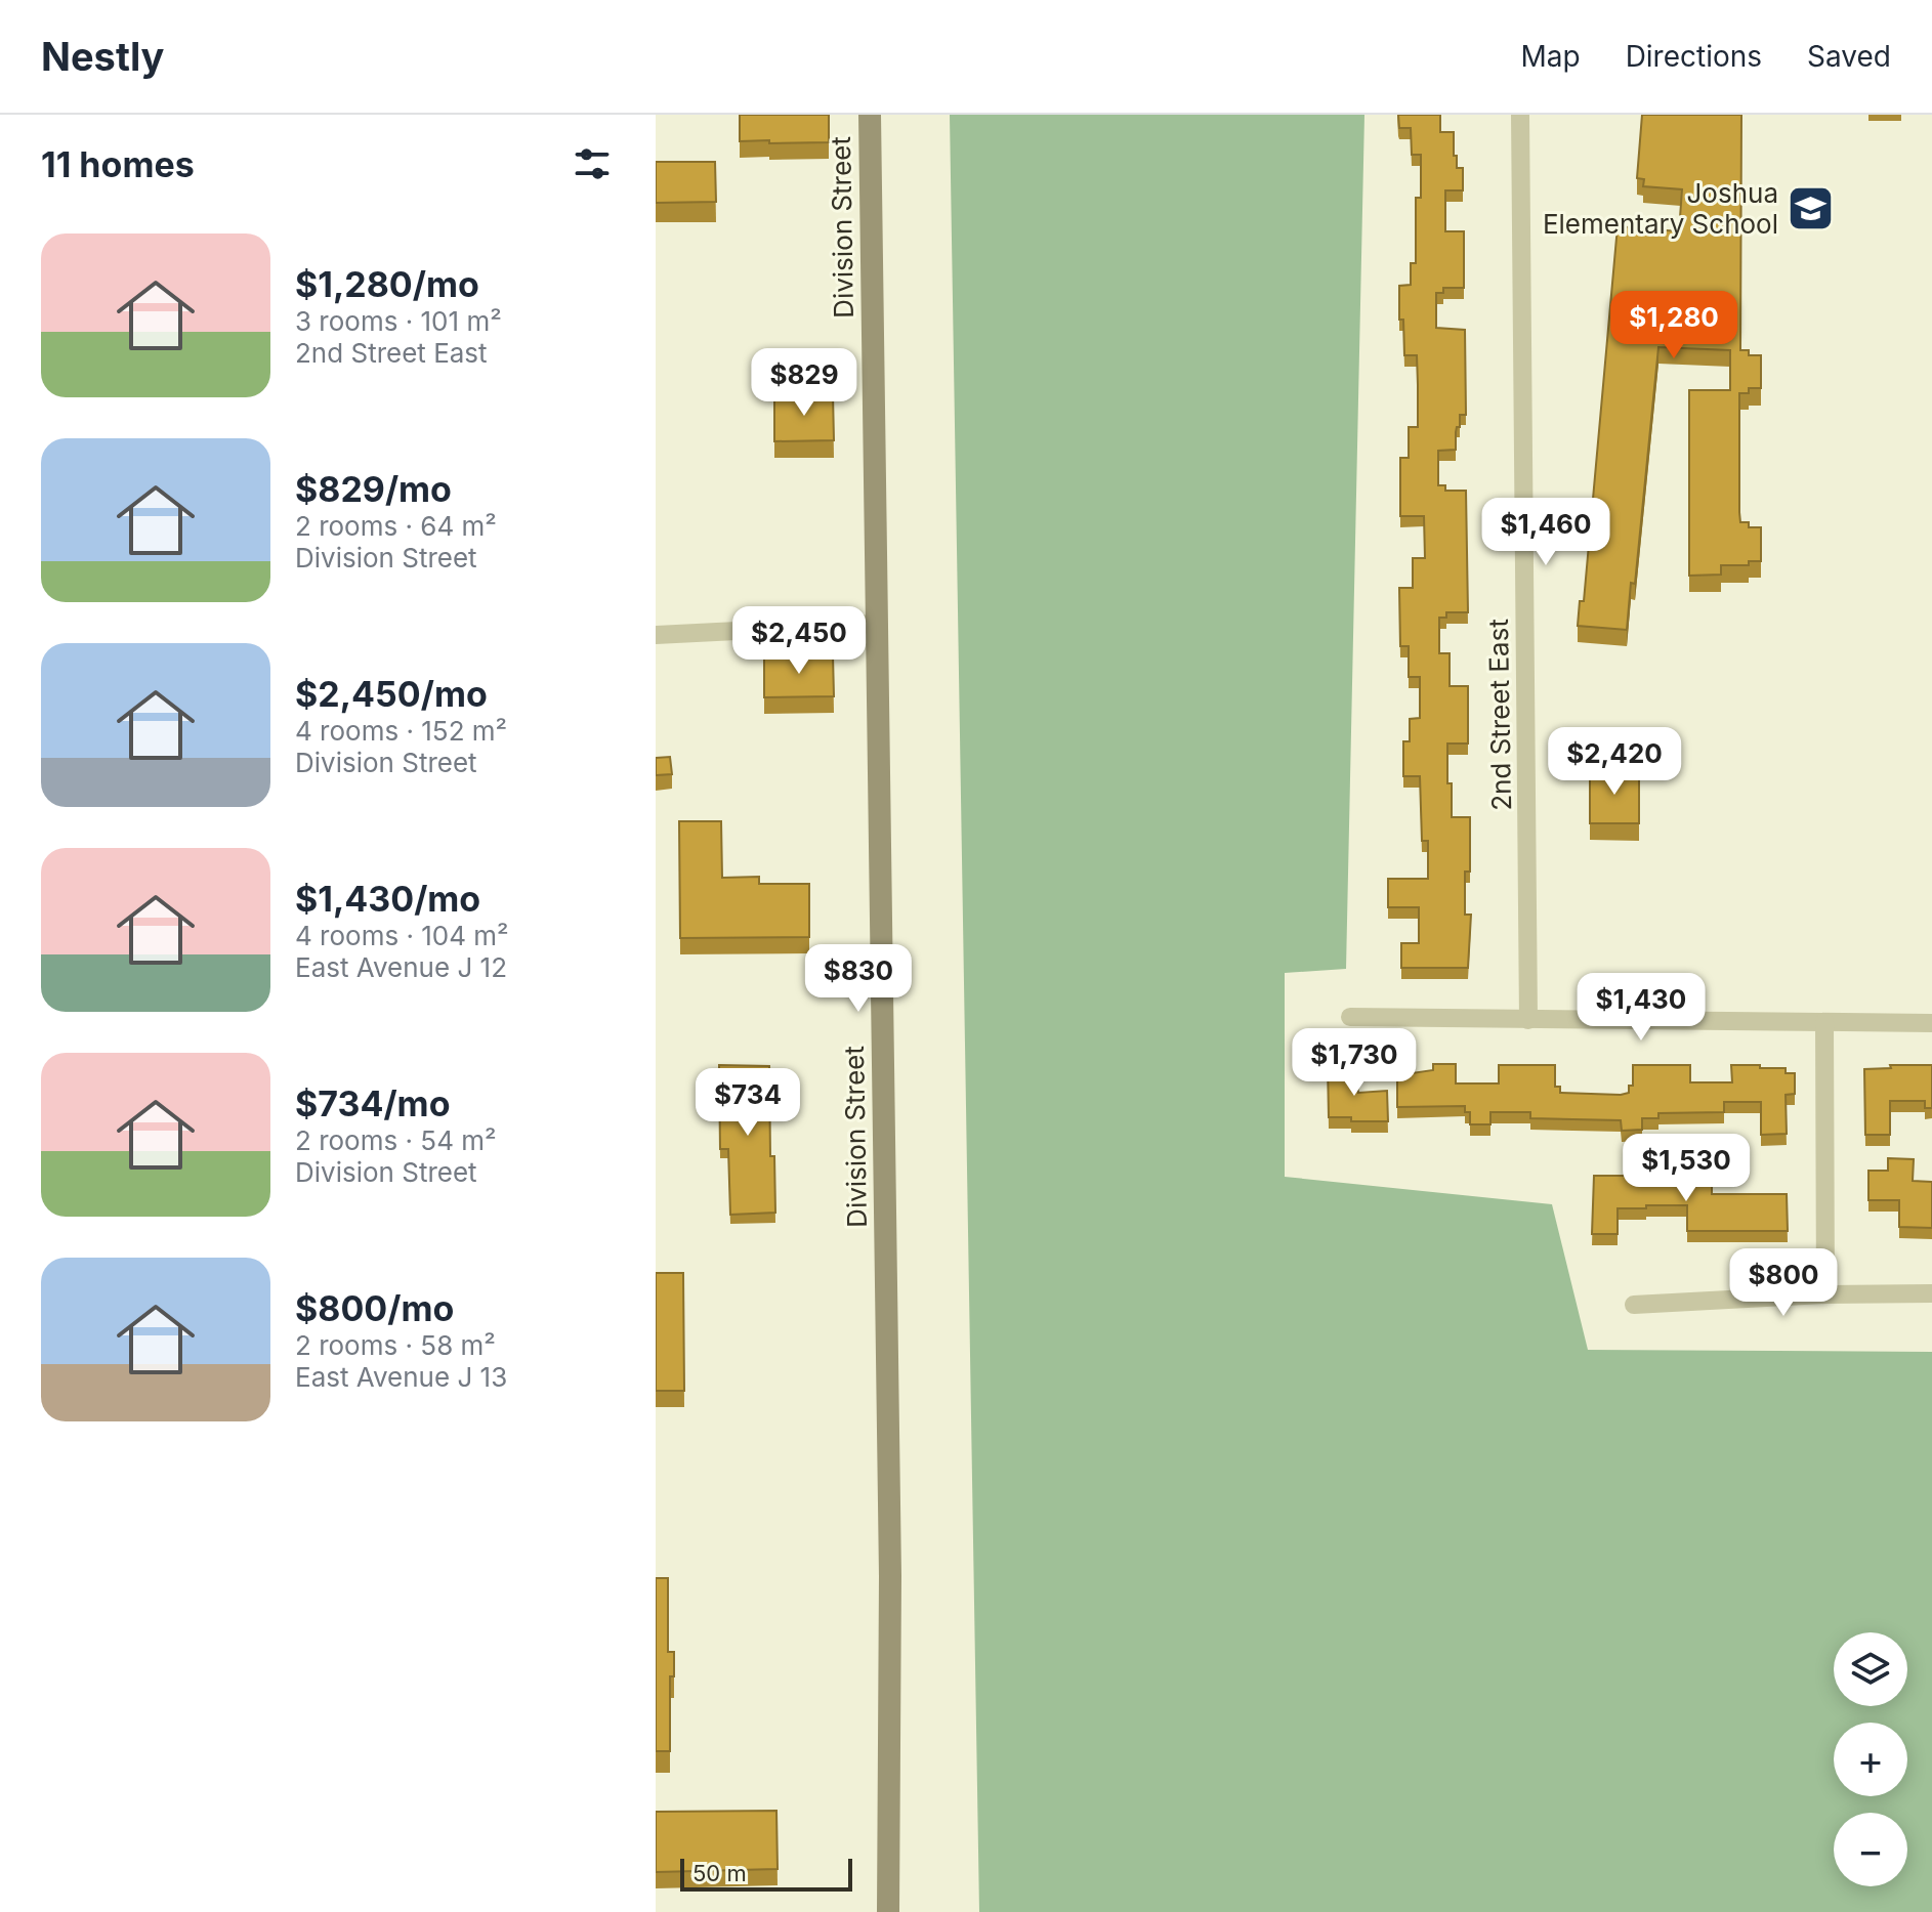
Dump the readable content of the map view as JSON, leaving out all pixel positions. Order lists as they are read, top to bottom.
{
  "streets": {
    "main road": ["Division Street"],
    "street": ["2nd Street East"]
  },
  "places": {
    "school or university": ["Joshua Elementary School"]
  },
  "scale_bar": "50 m",
  "page": {
    "header": "Nestly",
    "nav": ["Map", "Directions", "Saved"],
    "heading": "11 homes",
    "list": [
      {
        "name": "$1,280/mo",
        "note": "3 rooms · 101 m² · 2nd Street East"
      },
      {
        "name": "$829/mo",
        "note": "2 rooms · 64 m² · Division Street"
      },
      {
        "name": "$2,450/mo",
        "note": "4 rooms · 152 m² · Division Street"
      },
      {
        "name": "$1,430/mo",
        "note": "4 rooms · 104 m² · East Avenue J 12"
      },
      {
        "name": "$734/mo",
        "note": "2 rooms · 54 m² · Division Street"
      },
      {
        "name": "$800/mo",
        "note": "2 rooms · 58 m² · East Avenue J 13"
      }
    ],
    "price": [
      "$1,280",
      "$829",
      "$1,460",
      "$2,450",
      "$2,420",
      "$830",
      "$1,430",
      "$1,730",
      "$734",
      "$1,530",
      "$800"
    ],
    "map_buttons": ["+", "−"],
    "scale": "50 m"
  }
}
